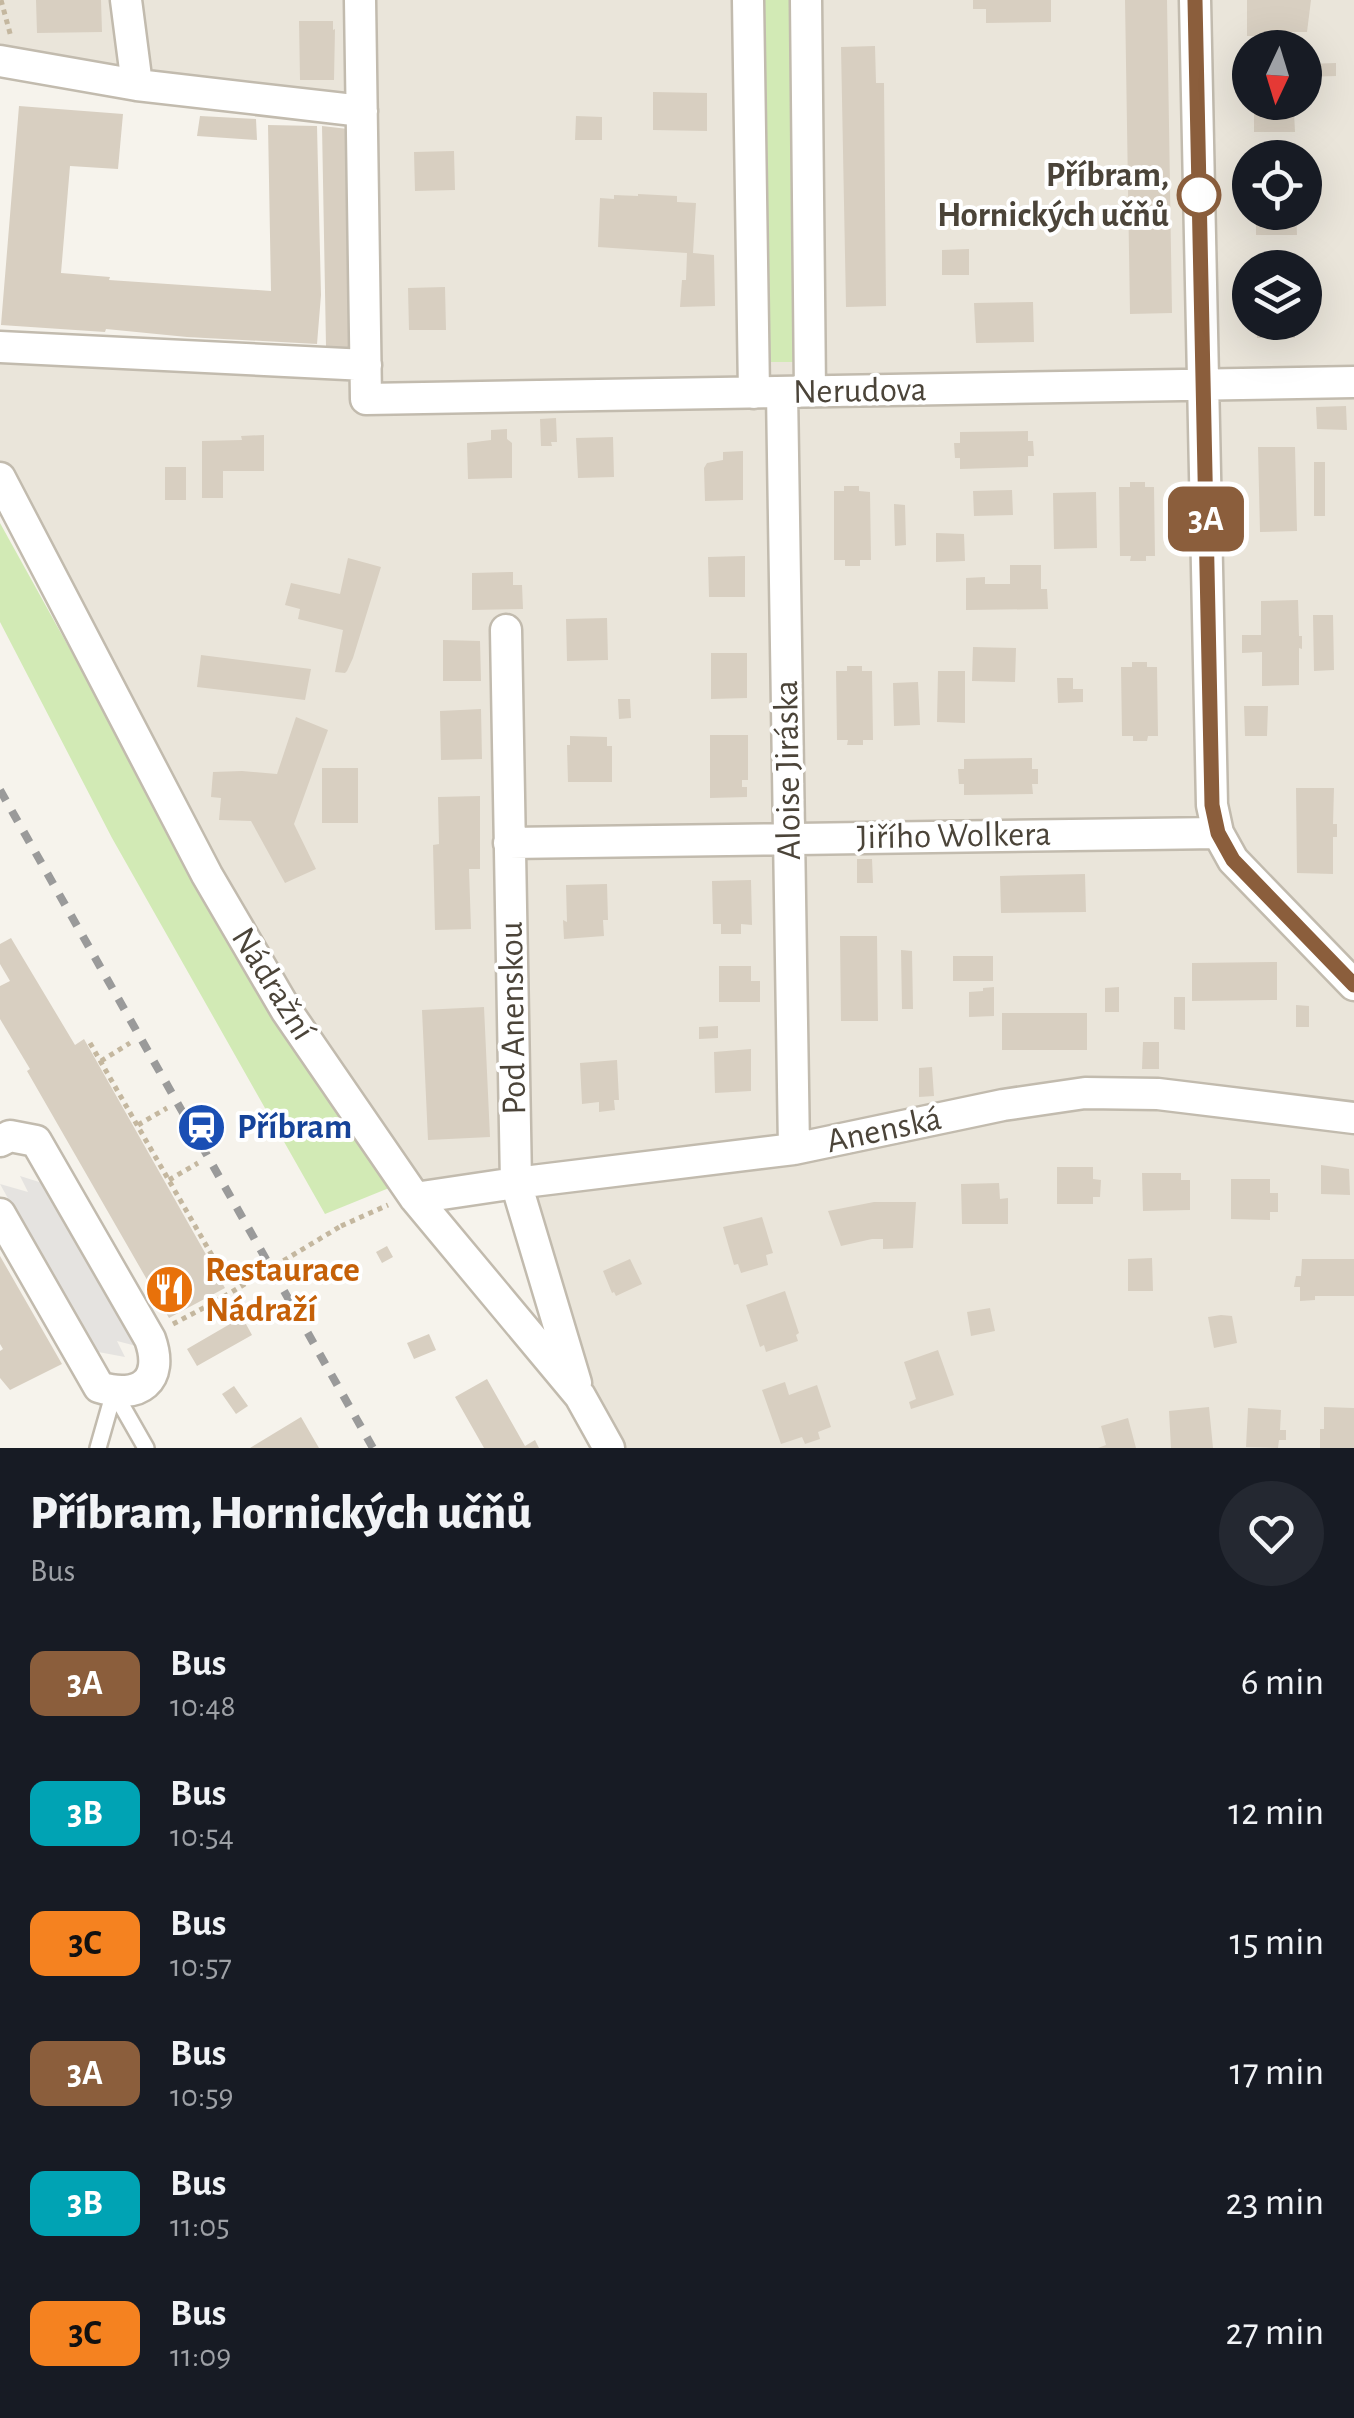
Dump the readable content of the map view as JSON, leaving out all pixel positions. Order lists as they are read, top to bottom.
{
  "streets": {
    "street": [
      "Nerudova",
      "Aloise Jiráska",
      "Jiřího Wolkera",
      "Nádražní",
      "Pod Anenskou",
      "Anenská"
    ]
  },
  "crossings": [
    ["Nerudova", "Aloise Jiráska"],
    ["Aloise Jiráska", "Jiřího Wolkera"],
    ["Aloise Jiráska", "Anenská"],
    ["Jiřího Wolkera", "Pod Anenskou"],
    ["Nádražní", "Pod Anenskou"],
    ["Nádražní", "Anenská"],
    ["Pod Anenskou", "Anenská"]
  ],
  "places": {
    "other": ["Příbram, Hornických učňů"],
    "station": ["Příbram"],
    "restaurant": ["Restaurace Nádraží"]
  },
  "lines": ["bus line 3A"],
  "north": "bottom",
  "page": {
    "on_map": "3A",
    "heading": ["Příbram, Hornických učňů", "Bus"],
    "list": [
      {
        "mark": "3A",
        "name": "Bus",
        "note": "10:48",
        "value": "6 min"
      },
      {
        "mark": "3B",
        "name": "Bus",
        "note": "10:54",
        "value": "12 min"
      },
      {
        "mark": "3C",
        "name": "Bus",
        "note": "10:57",
        "value": "15 min"
      },
      {
        "mark": "3A",
        "name": "Bus",
        "note": "10:59",
        "value": "17 min"
      },
      {
        "mark": "3B",
        "name": "Bus",
        "note": "11:05",
        "value": "23 min"
      },
      {
        "mark": "3C",
        "name": "Bus",
        "note": "11:09",
        "value": "27 min"
      }
    ]
  }
}
